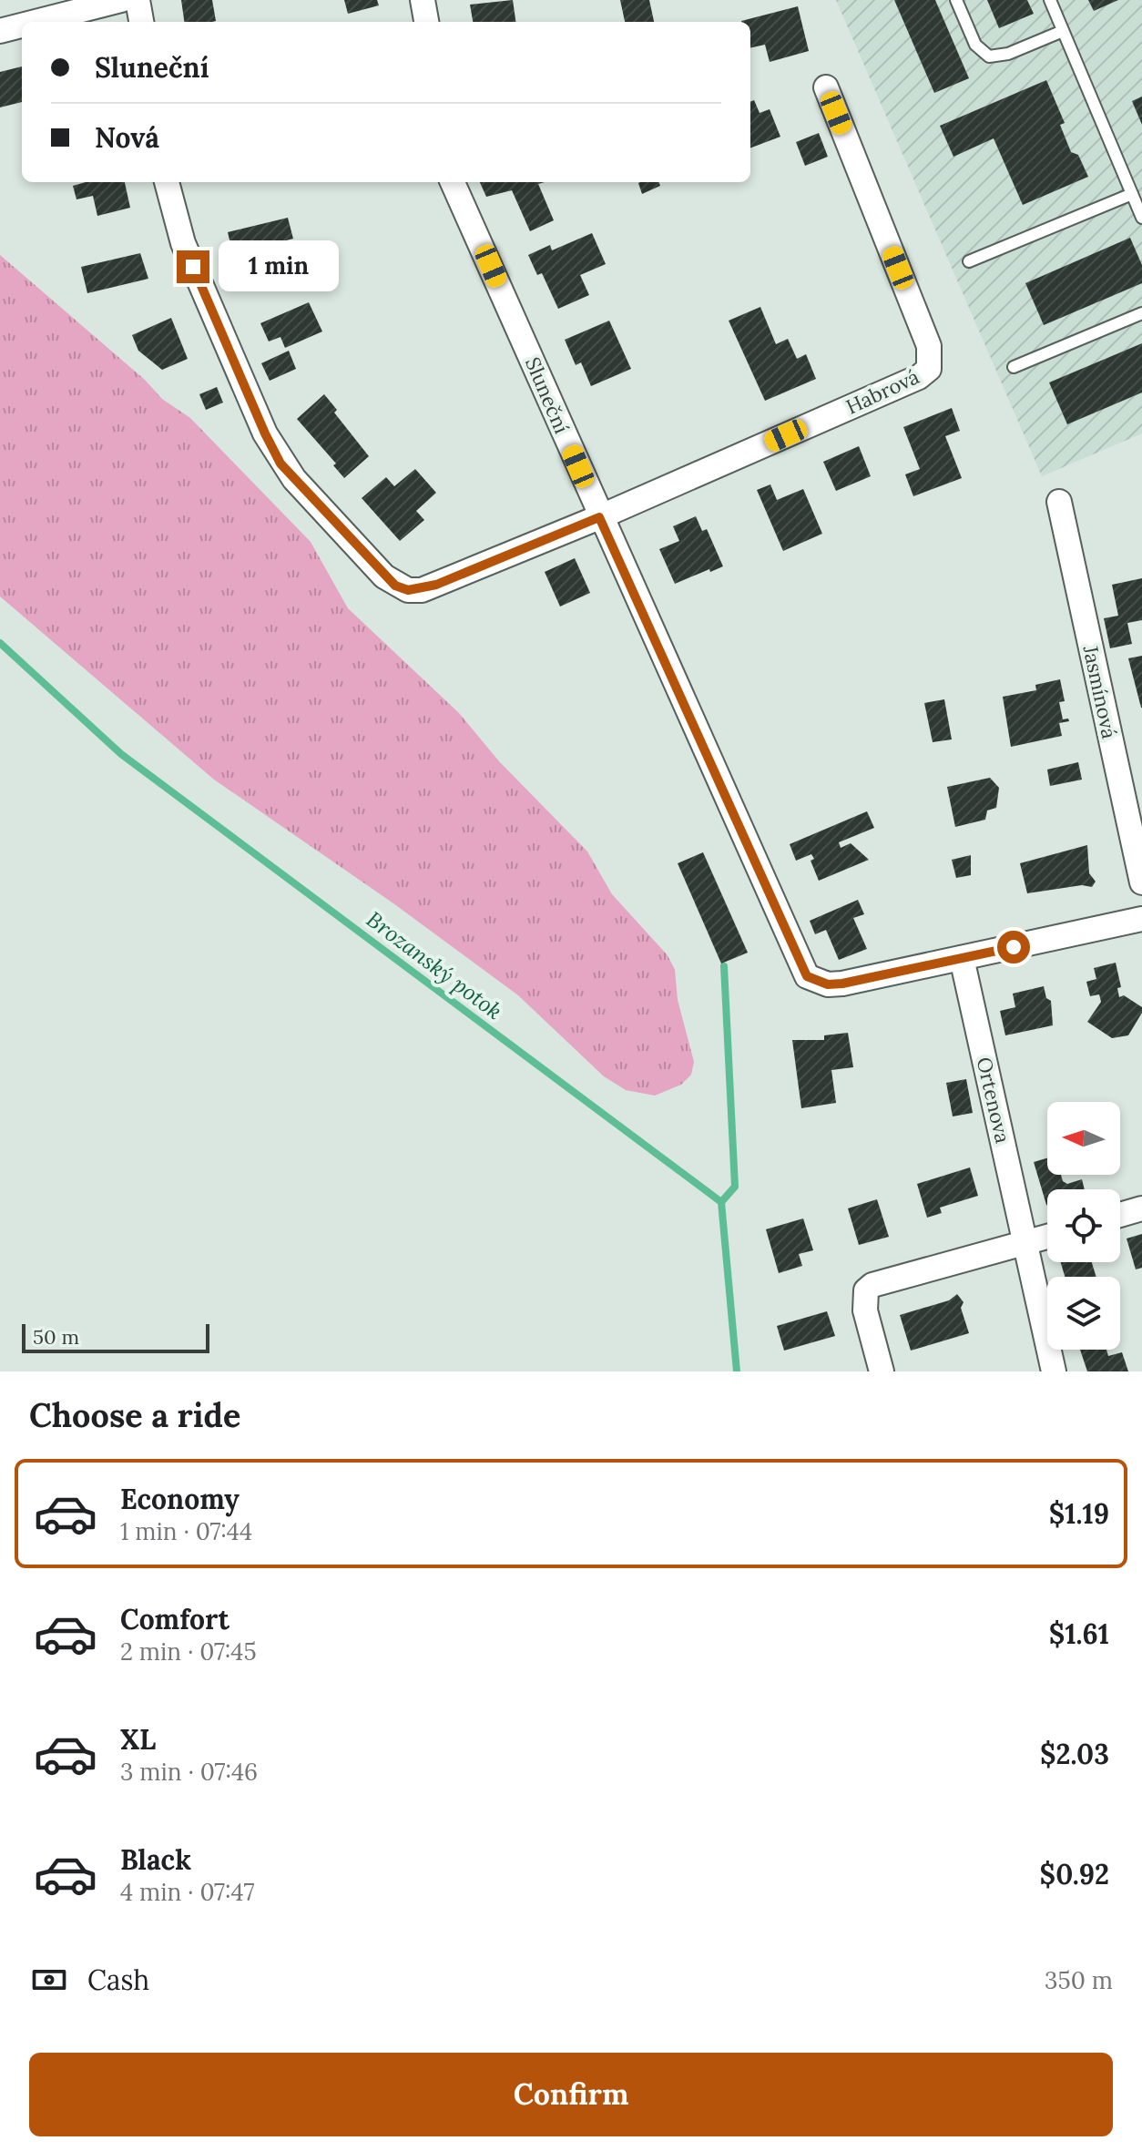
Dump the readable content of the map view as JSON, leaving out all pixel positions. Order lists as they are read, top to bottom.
{
  "streets": {
    "street": [
      "Habrová",
      "Sluneční",
      "Jasmínová",
      "Ortenova"
    ]
  },
  "crossings": [
    ["Habrová", "Sluneční"],
    ["Sluneční", "Ortenova"]
  ],
  "water": ["Brozanský potok"],
  "scale_bar": "50 m",
  "north": "left",
  "page": {
    "banner": ["Sluneční", "Nová"],
    "bubble": "1 min",
    "scale": "50 m",
    "heading": "Choose a ride",
    "list": [
      {
        "name": "Economy",
        "note": "1 min · 07:44",
        "value": "$1.19"
      },
      {
        "name": "Comfort",
        "note": "2 min · 07:45",
        "value": "$1.61"
      },
      {
        "name": "XL",
        "note": "3 min · 07:46",
        "value": "$2.03"
      },
      {
        "name": "Black",
        "note": "4 min · 07:47",
        "value": "$0.92"
      }
    ],
    "pay": ["Cash", "350 m"],
    "buttons": "Confirm"
  }
}
